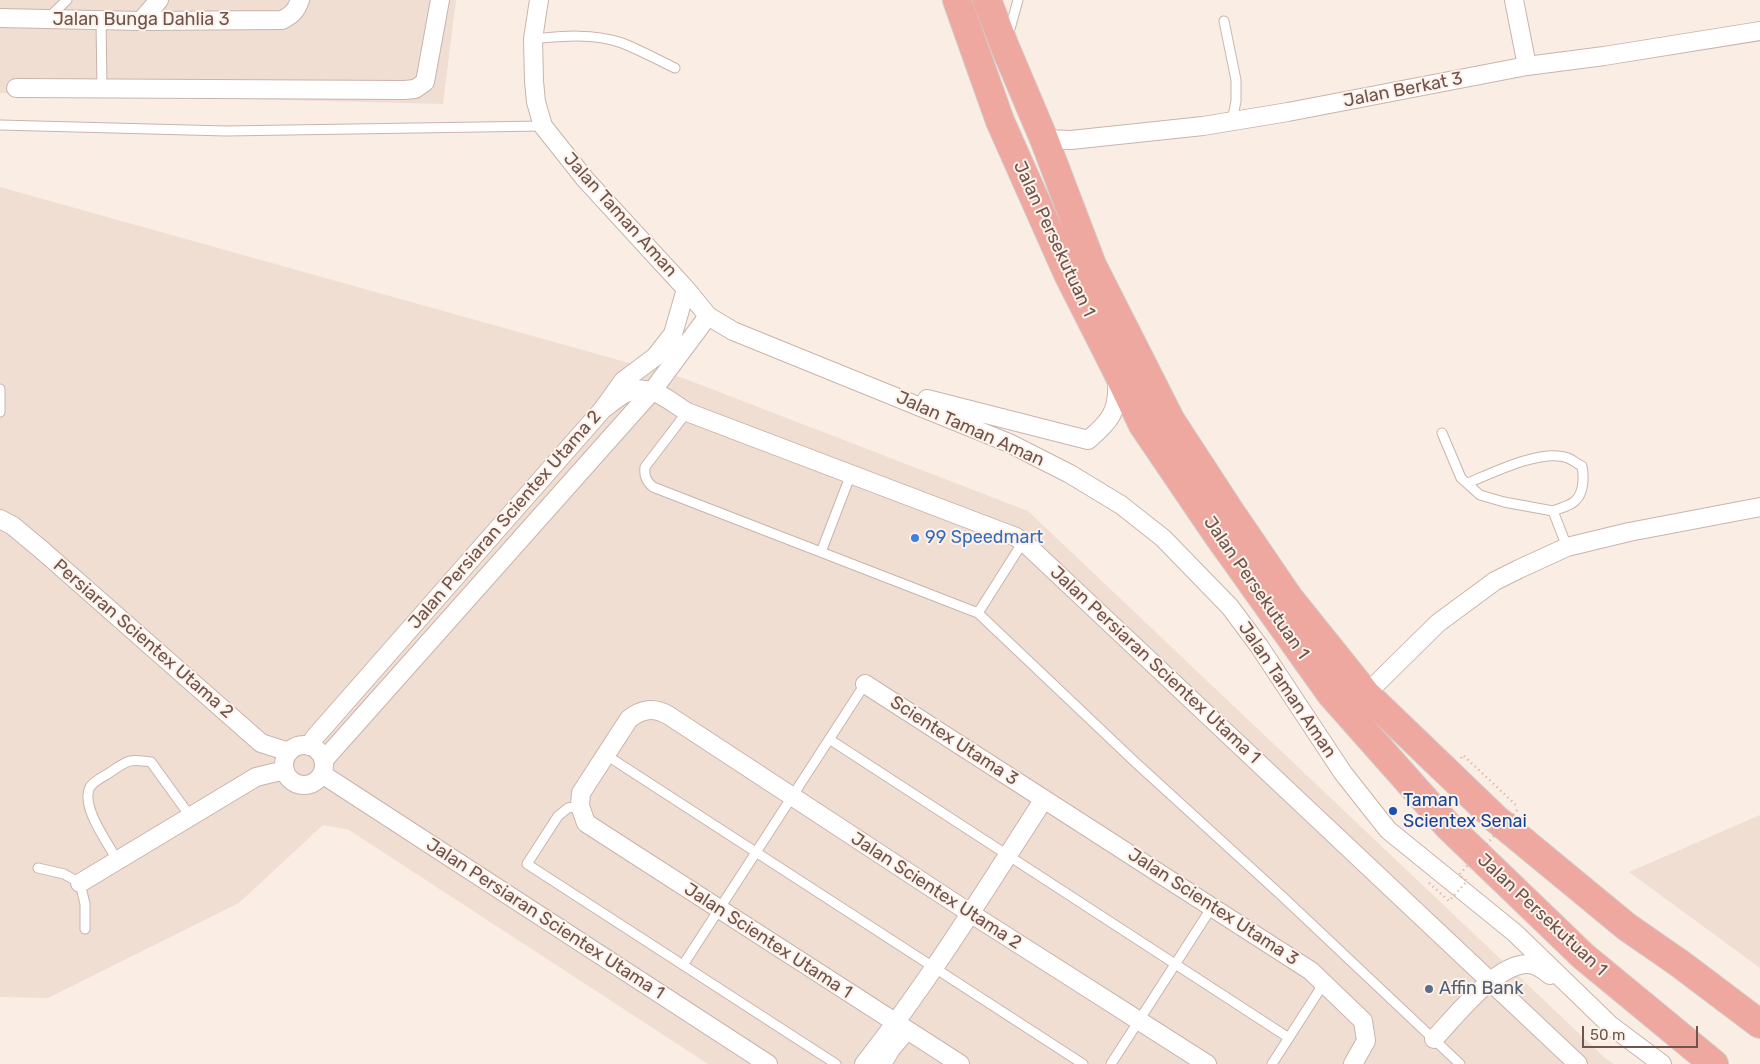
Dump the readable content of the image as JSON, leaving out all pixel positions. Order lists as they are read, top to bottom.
{
  "streets": {
    "highway": ["Jalan Persekutuan 1"],
    "street": [
      "Jalan Bunga Dahlia 3",
      "Jalan Berkat 3",
      "Jalan Taman Aman",
      "Jalan Persiaran Scientex Utama 2",
      "Persiaran Scientex Utama 2",
      "Jalan Persiaran Scientex Utama 1",
      "Scientex Utama 3",
      "Jalan Scientex Utama 2",
      "Jalan Scientex Utama 3",
      "Jalan Scientex Utama 1"
    ]
  },
  "crossings": [
    ["Jalan Berkat 3", "Jalan Persekutuan 1"],
    ["Jalan Taman Aman", "Jalan Persekutuan 1"],
    ["Jalan Taman Aman", "Jalan Persiaran Scientex Utama 2"],
    ["Jalan Persiaran Scientex Utama 2", "Persiaran Scientex Utama 2"],
    ["Jalan Persiaran Scientex Utama 2", "Jalan Persiaran Scientex Utama 1"],
    ["Persiaran Scientex Utama 2", "Jalan Persiaran Scientex Utama 1"],
    ["Scientex Utama 3", "Jalan Scientex Utama 3"]
  ],
  "places": ["99 Speedmart", "Taman Scientex Senai", "Affin Bank"],
  "scale_bar": "50 m"
}
